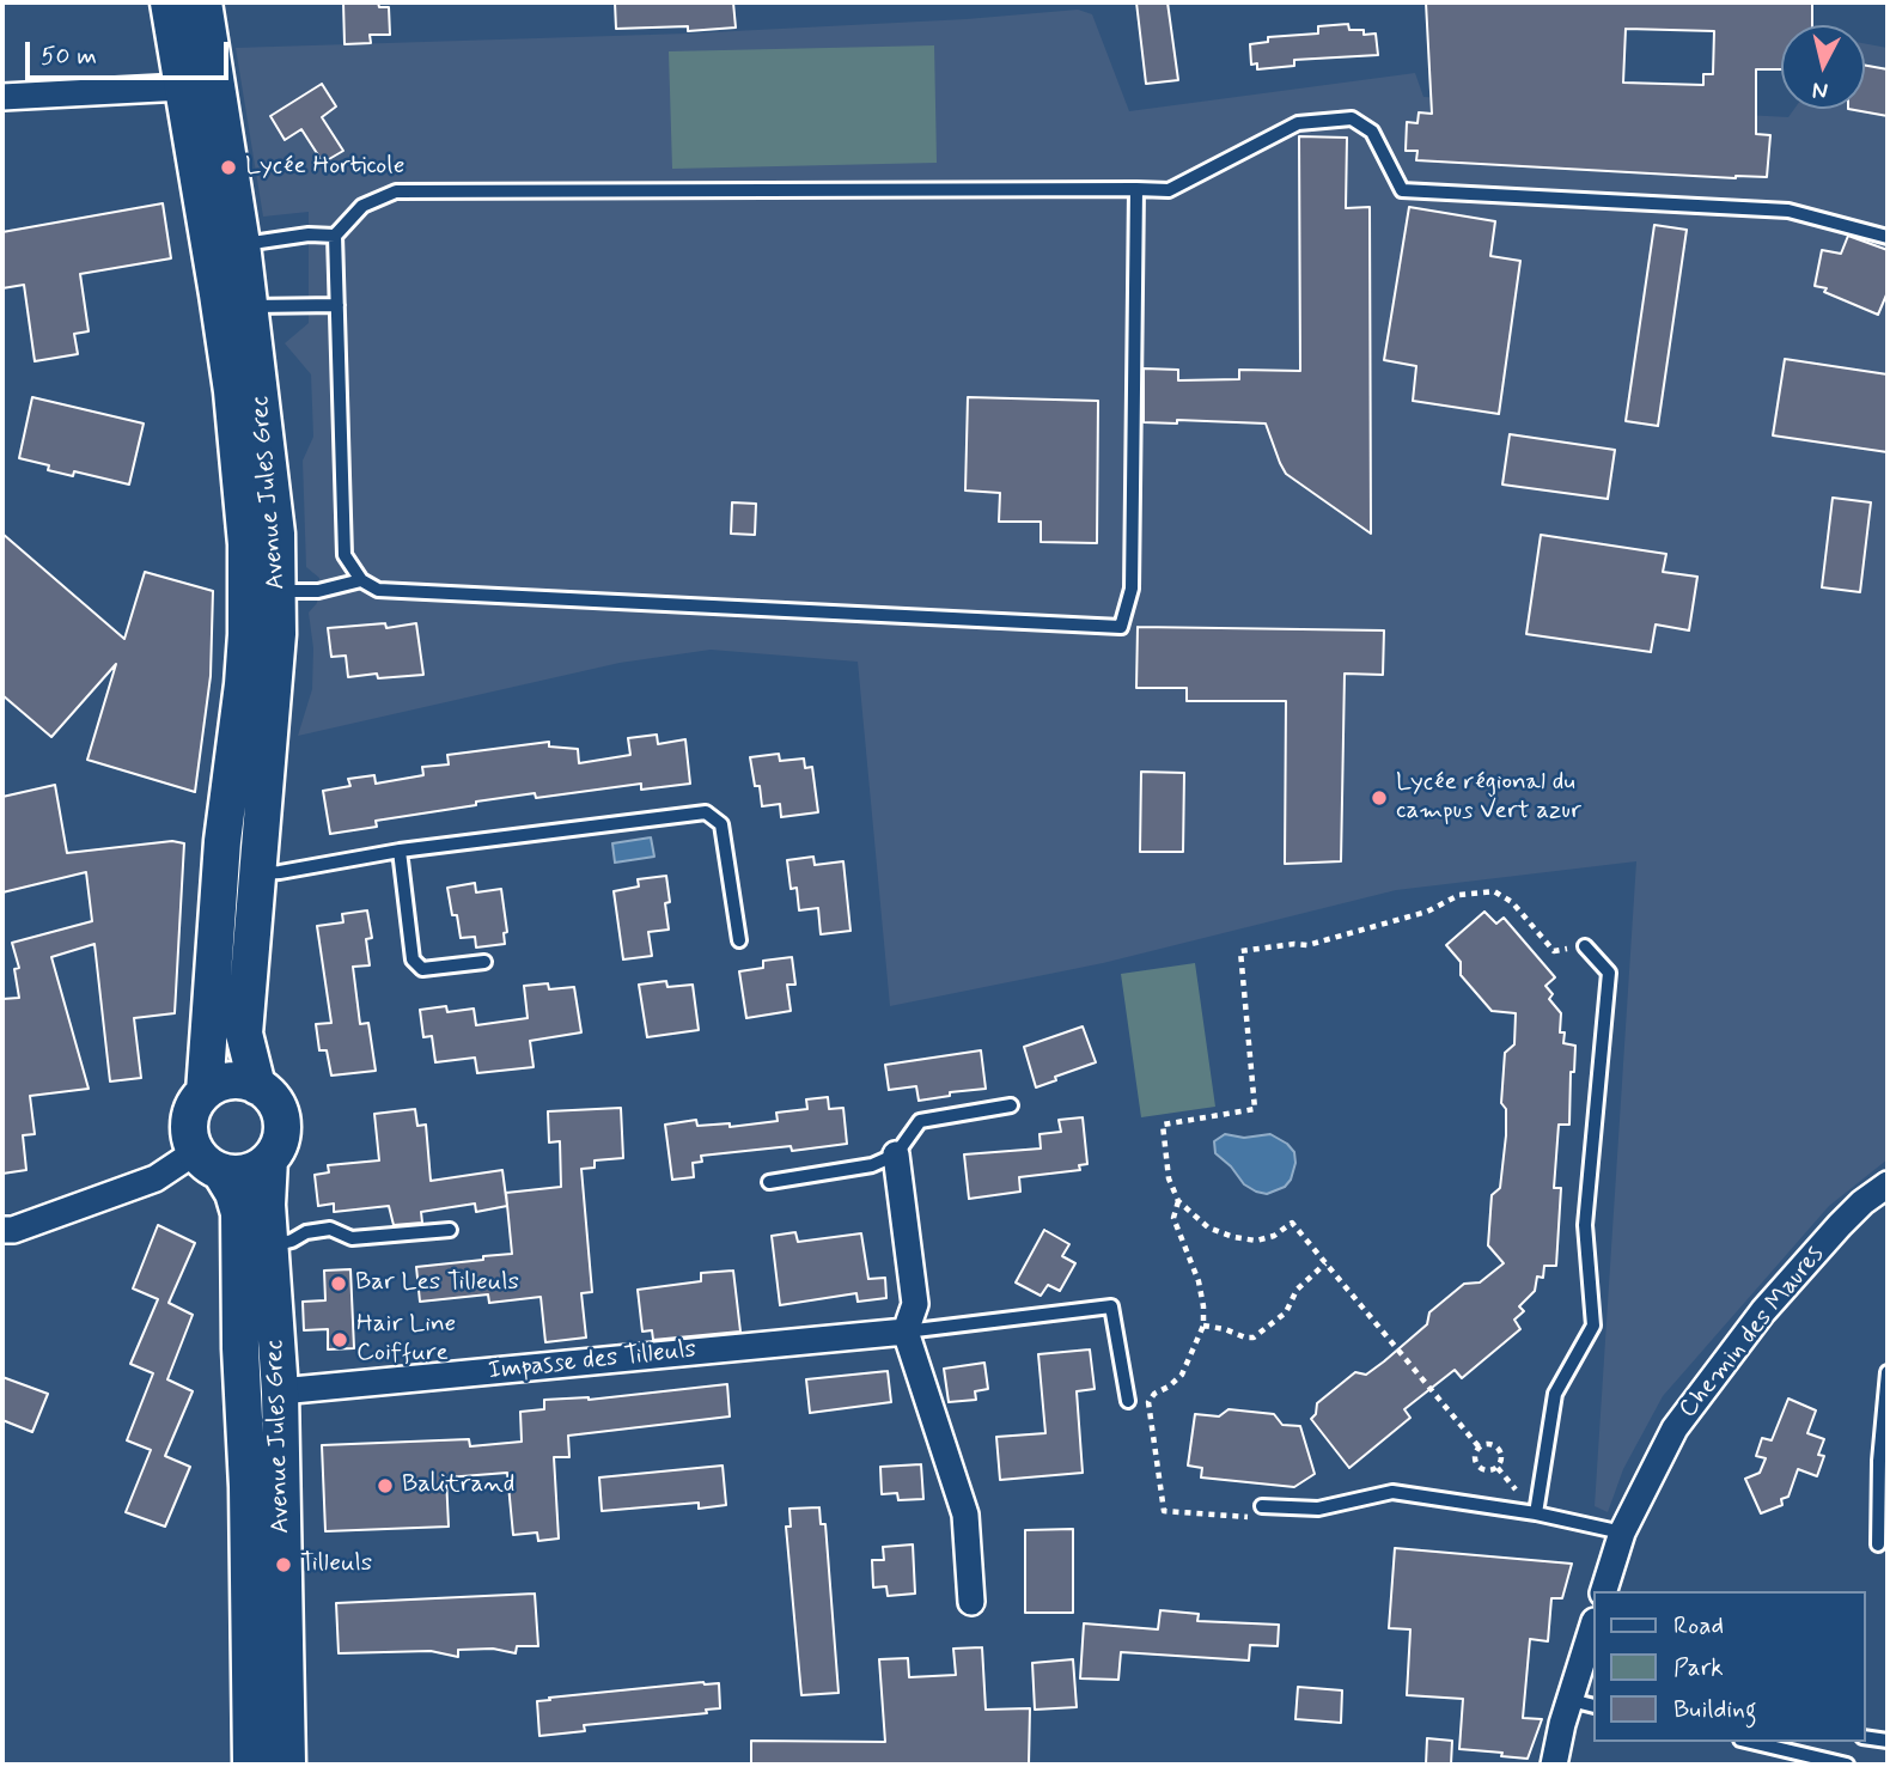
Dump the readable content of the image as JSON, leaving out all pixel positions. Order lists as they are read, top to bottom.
{
  "streets": {
    "street": ["Avenue Jules Grec", "Chemin des Maures", "Impasse des Tilleuls"]
  },
  "crossings": [
    ["Avenue Jules Grec", "Impasse des Tilleuls"]
  ],
  "places": [
    "Lycée Horticole",
    "Lycée régional du campus Vert azur",
    "Bar Les Tilleuls",
    "Hair Line Coiffure",
    "Balitrand",
    "Tilleuls"
  ],
  "legend": ["Road", "Park", "Building"],
  "scale_bar": "50 m",
  "north": "bottom"
}
